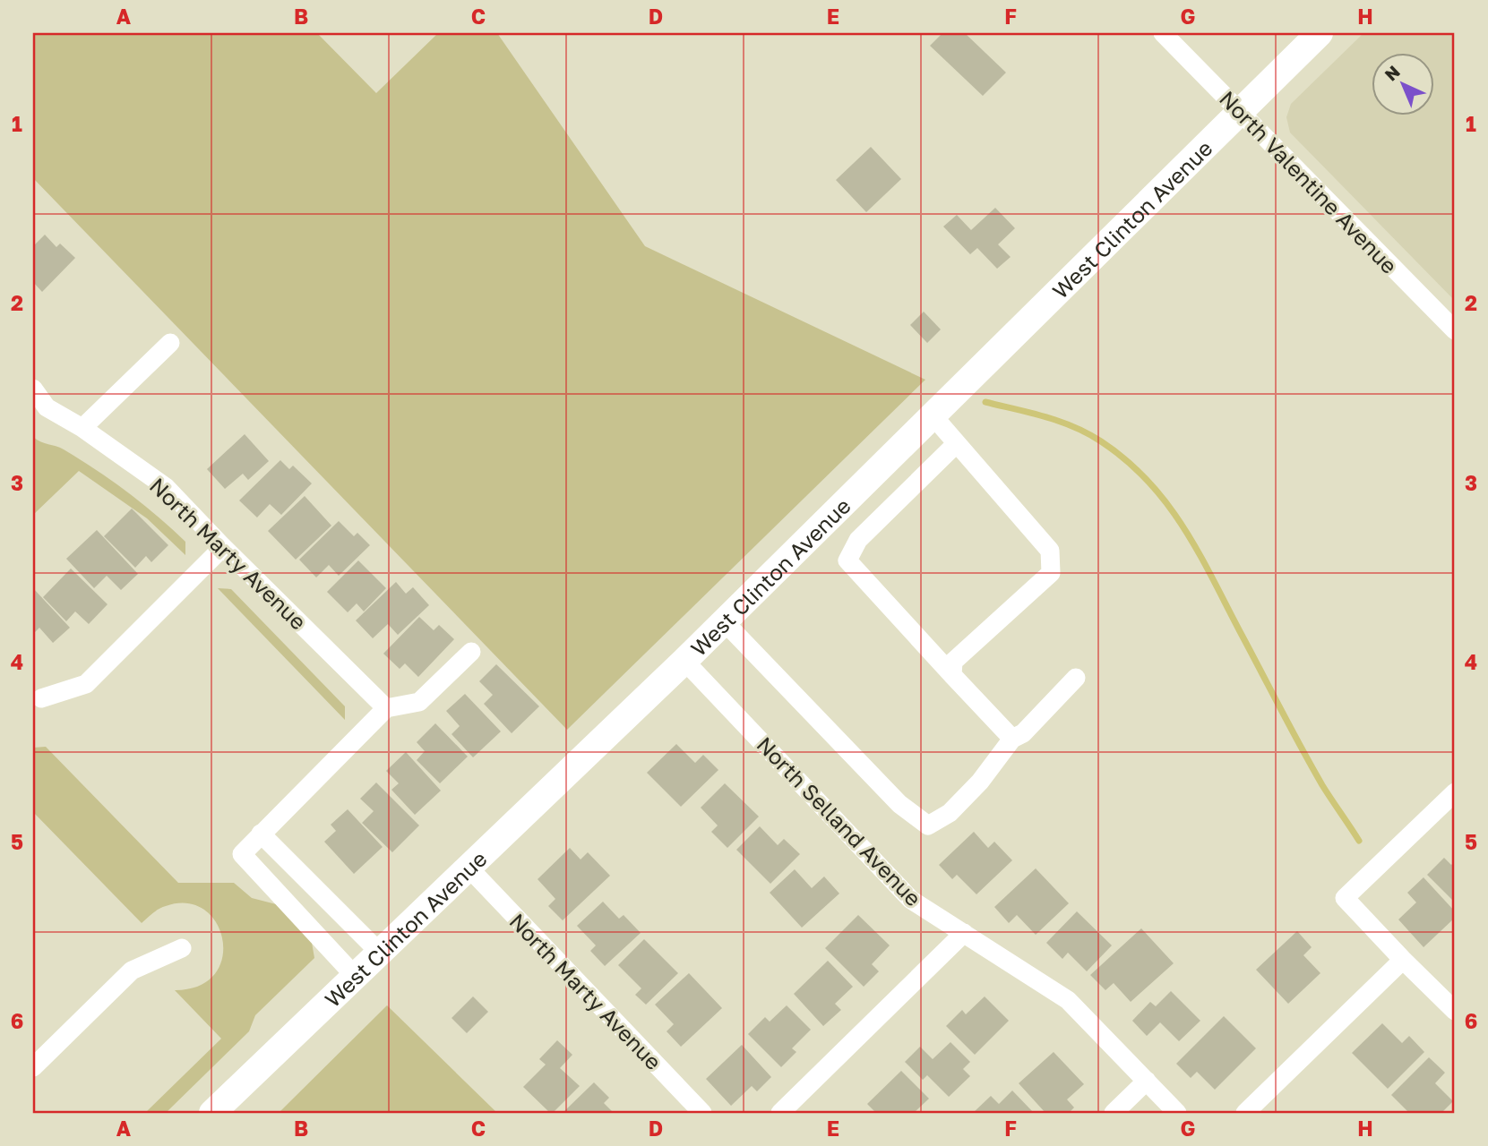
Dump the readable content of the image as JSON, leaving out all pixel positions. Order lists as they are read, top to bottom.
{
  "streets": {
    "main road": ["West Clinton Avenue"],
    "street": ["North Valentine Avenue", "North Marty Avenue", "North Selland Avenue"]
  },
  "crossings": [
    ["North Valentine Avenue", "West Clinton Avenue"],
    ["West Clinton Avenue", "North Marty Avenue"],
    ["West Clinton Avenue", "North Selland Avenue"]
  ],
  "north": "top left",
  "grid": {
    "columns": [
      "A",
      "B",
      "C",
      "D",
      "E",
      "F",
      "G",
      "H"
    ],
    "rows": [
      "1",
      "2",
      "3",
      "4",
      "5",
      "6"
    ]
  }
}
